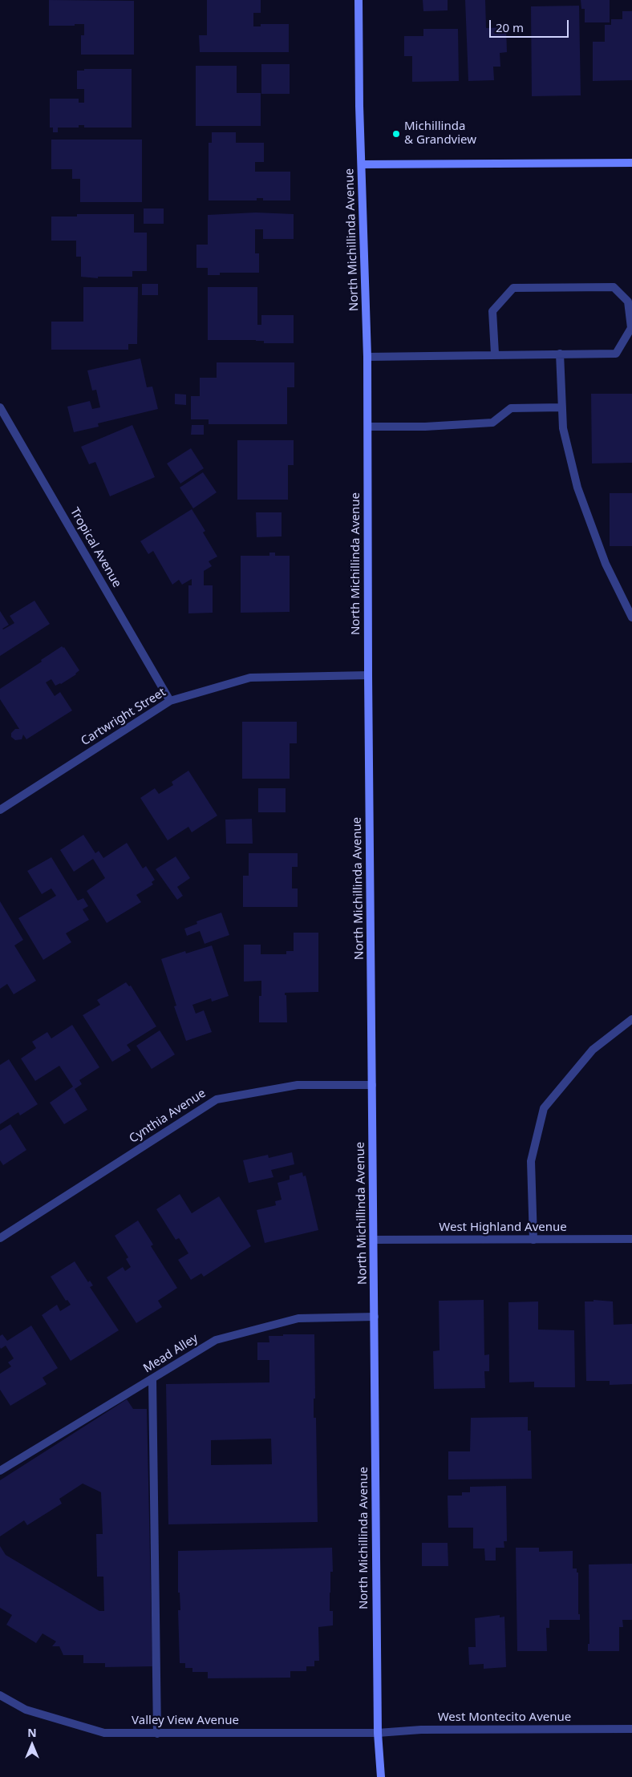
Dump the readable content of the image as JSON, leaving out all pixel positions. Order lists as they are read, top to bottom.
{
  "streets": {
    "street": [
      "North Michillinda Avenue",
      "Tropical Avenue",
      "Cartwright Street",
      "Cynthia Avenue",
      "West Highland Avenue",
      "Mead Alley",
      "West Montecito Avenue",
      "Valley View Avenue"
    ]
  },
  "crossings": [
    ["North Michillinda Avenue", "Cartwright Street"],
    ["North Michillinda Avenue", "Cynthia Avenue"],
    ["North Michillinda Avenue", "West Highland Avenue"],
    ["North Michillinda Avenue", "Mead Alley"],
    ["North Michillinda Avenue", "West Montecito Avenue"],
    ["North Michillinda Avenue", "Valley View Avenue"],
    ["Tropical Avenue", "Cartwright Street"],
    ["West Montecito Avenue", "Valley View Avenue"]
  ],
  "places": ["Michillinda & Grandview"],
  "scale_bar": "20 m",
  "north": "top"
}
